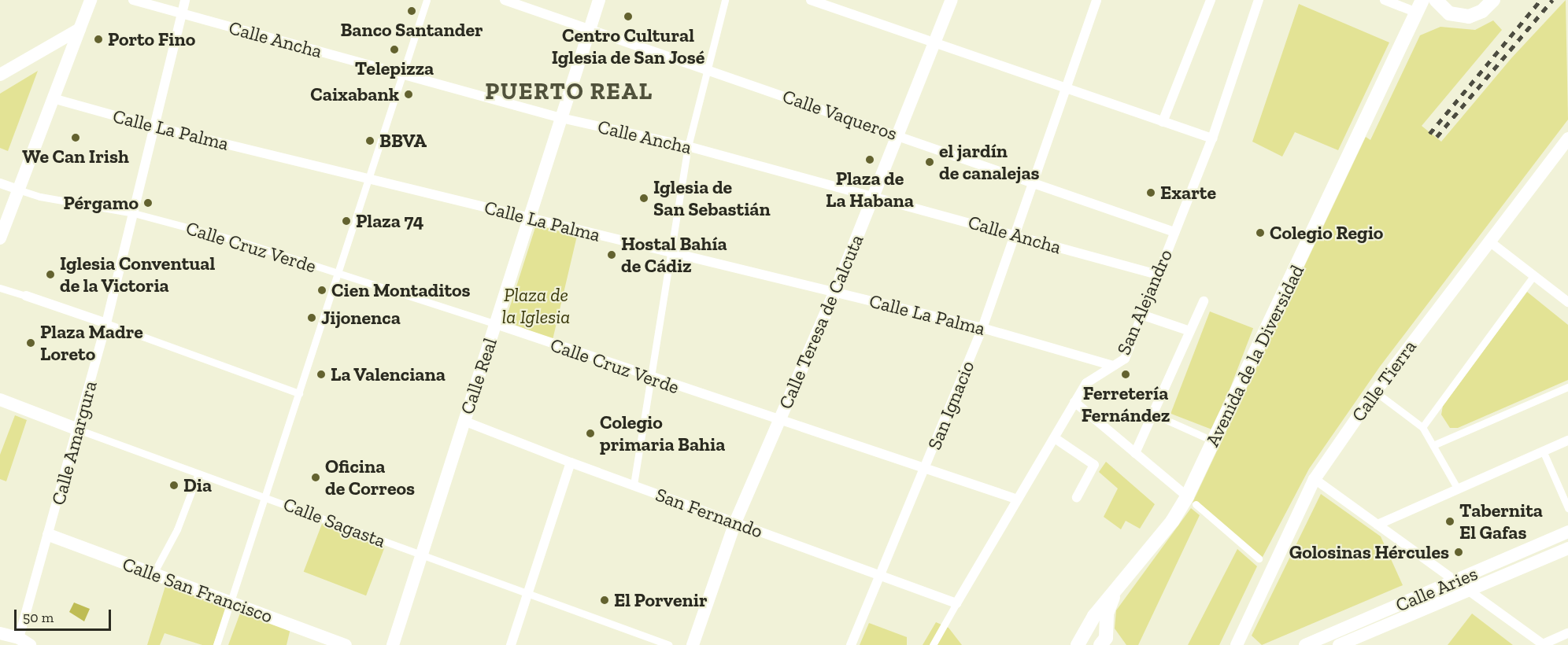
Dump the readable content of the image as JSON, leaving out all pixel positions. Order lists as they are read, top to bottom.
{
  "streets": {
    "main road": ["Avenida de la Diversidad"],
    "street": [
      "Calle Ancha",
      "Calle Vaqueros",
      "Calle La Palma",
      "Calle Cruz Verde",
      "San Alejandro",
      "Calle Teresa de Calcuta",
      "Calle Real",
      "Calle Tierra",
      "San Ignacio",
      "Calle Amargura",
      "San Fernando",
      "Calle Sagasta",
      "Calle Aries",
      "Calle San Francisco"
    ]
  },
  "crossings": [
    ["Calle Ancha", "San Alejandro"],
    ["Calle Ancha", "Calle Teresa de Calcuta"],
    ["Calle Ancha", "Calle Real"],
    ["Calle Ancha", "San Ignacio"],
    ["Calle Ancha", "Calle Amargura"],
    ["Calle Vaqueros", "San Alejandro"],
    ["Calle Vaqueros", "Calle Teresa de Calcuta"],
    ["Calle Vaqueros", "Calle Real"],
    ["Calle Vaqueros", "San Ignacio"],
    ["Calle La Palma", "San Alejandro"],
    ["Calle La Palma", "Calle Teresa de Calcuta"],
    ["Calle La Palma", "Calle Real"],
    ["Calle La Palma", "San Ignacio"],
    ["Calle La Palma", "Calle Amargura"],
    ["Calle Cruz Verde", "San Alejandro"],
    ["Calle Cruz Verde", "Calle Teresa de Calcuta"],
    ["Calle Cruz Verde", "Calle Real"],
    ["Calle Cruz Verde", "San Ignacio"],
    ["Calle Cruz Verde", "Calle Amargura"],
    ["San Alejandro", "San Fernando"],
    ["Calle Teresa de Calcuta", "San Fernando"],
    ["Calle Real", "San Fernando"],
    ["Calle Real", "Calle Sagasta"],
    ["San Ignacio", "San Fernando"],
    ["Calle Amargura", "Calle Sagasta"],
    ["Calle Amargura", "Calle San Francisco"]
  ],
  "districts": ["PUERTO REAL"],
  "parks": ["Plaza de la Iglesia"],
  "places": [
    "Banco Santander",
    "Centro Cultural Iglesia de San José",
    "Porto Fino",
    "Telepizza",
    "Caixabank",
    "We Can Irish",
    "BBVA",
    "Plaza de La Habana",
    "el jardín de canalejas",
    "Exarte",
    "Iglesia de San Sebastián",
    "Pérgamo",
    "Plaza 74",
    "Colegio Regio",
    "Hostal Bahía de Cádiz",
    "Iglesia Conventual de la Victoria",
    "Cien Montaditos",
    "Jijonenca",
    "Plaza Madre Loreto",
    "La Valenciana",
    "Ferretería Fernández",
    "Colegio primaria Bahia",
    "Oficina de Correos",
    "Dia",
    "Tabernita El Gafas",
    "Golosinas Hércules",
    "El Porvenir"
  ],
  "scale_bar": "50 m"
}
